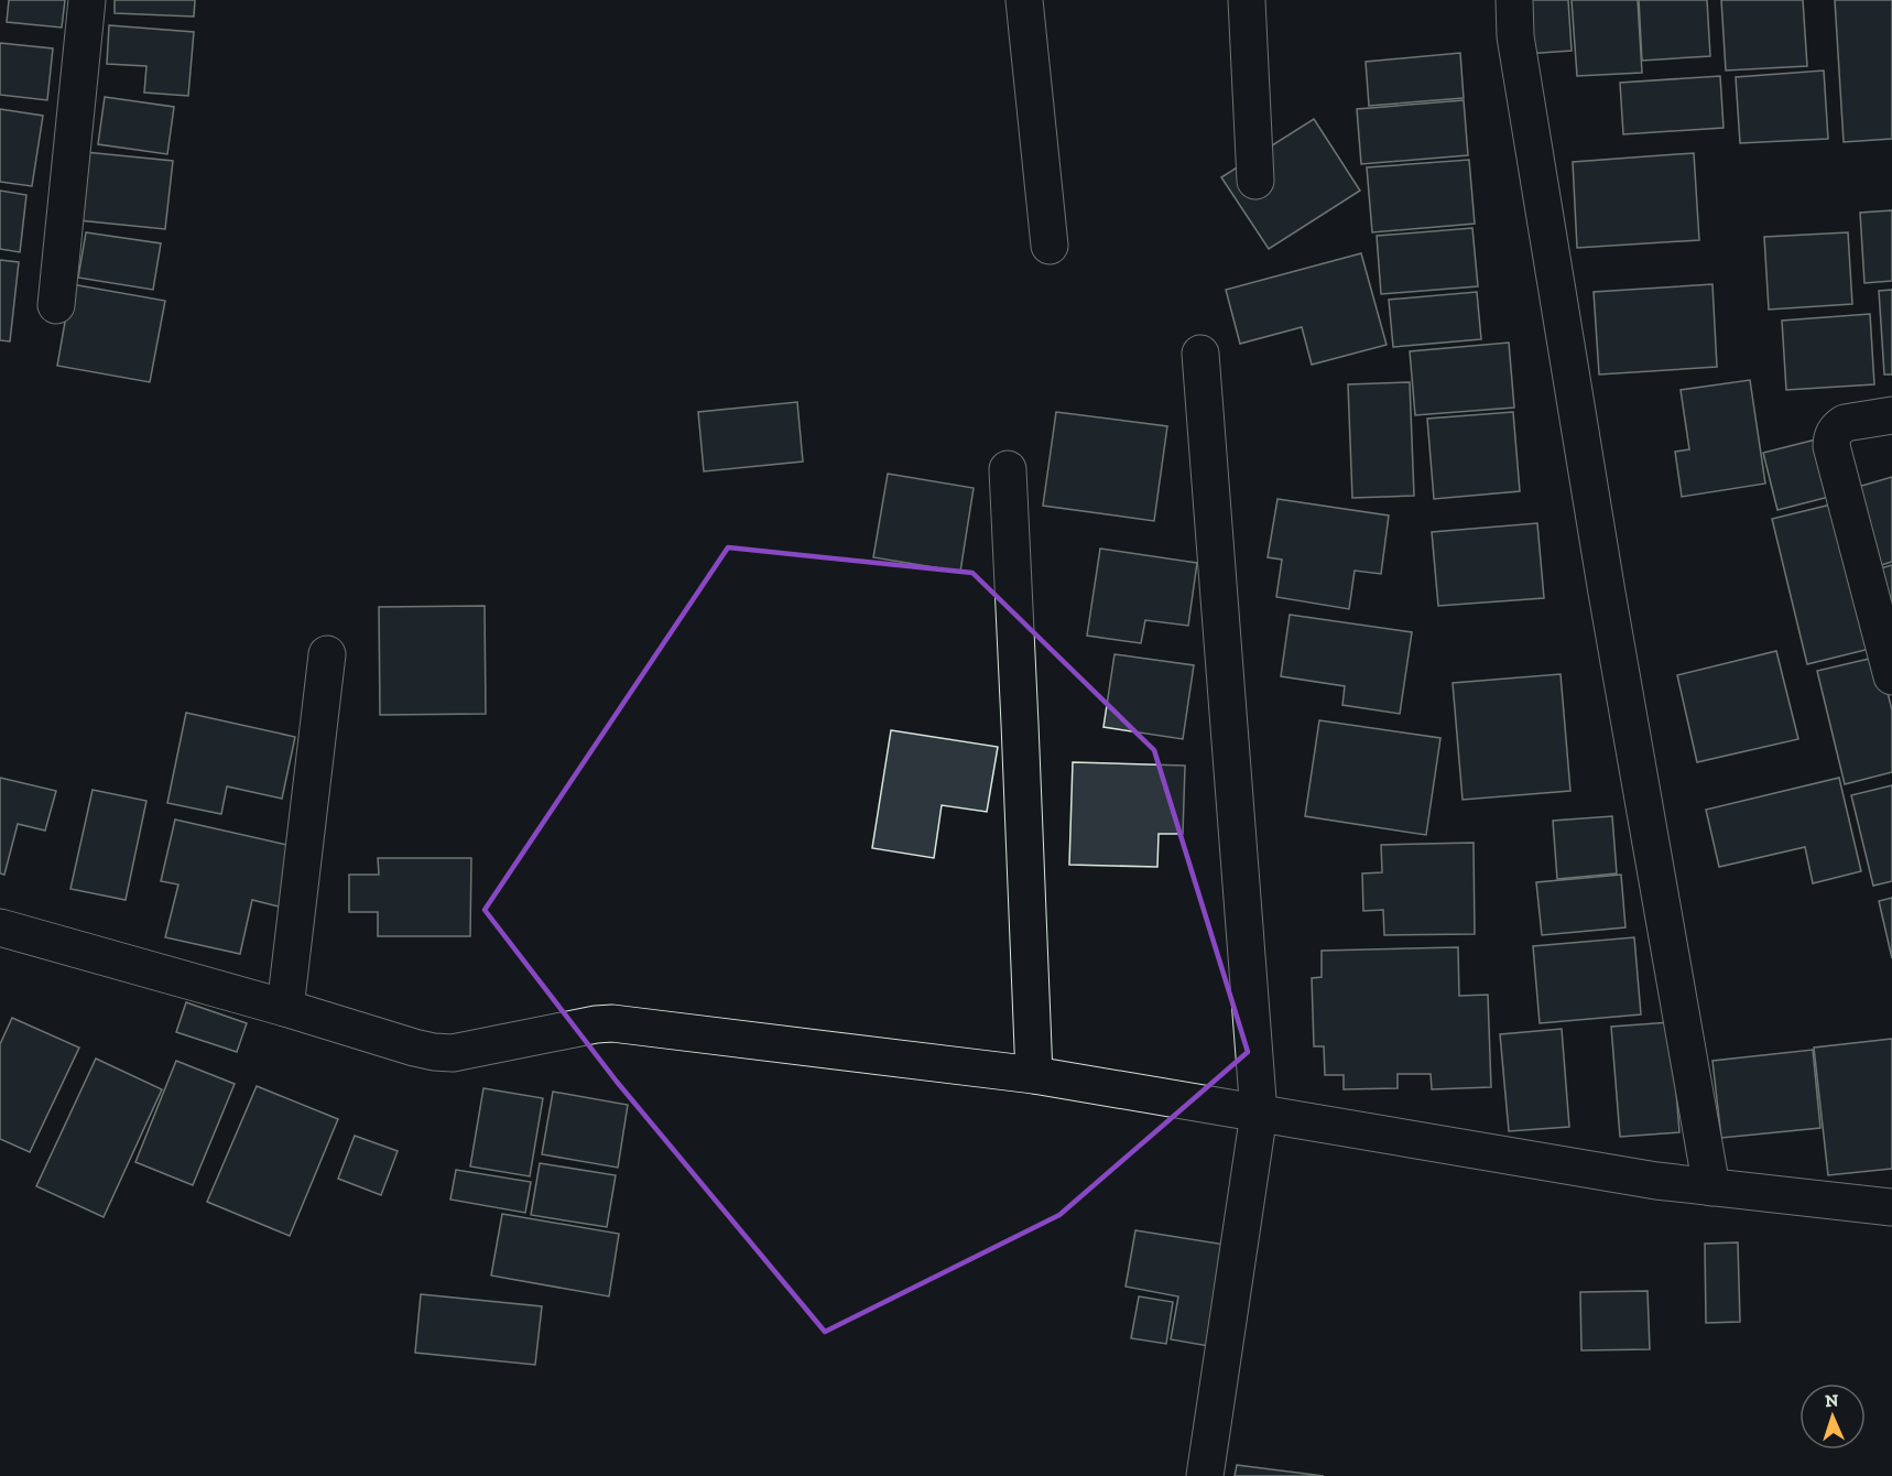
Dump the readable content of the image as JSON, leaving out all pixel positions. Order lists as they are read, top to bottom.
{
  "north": "top"
}
